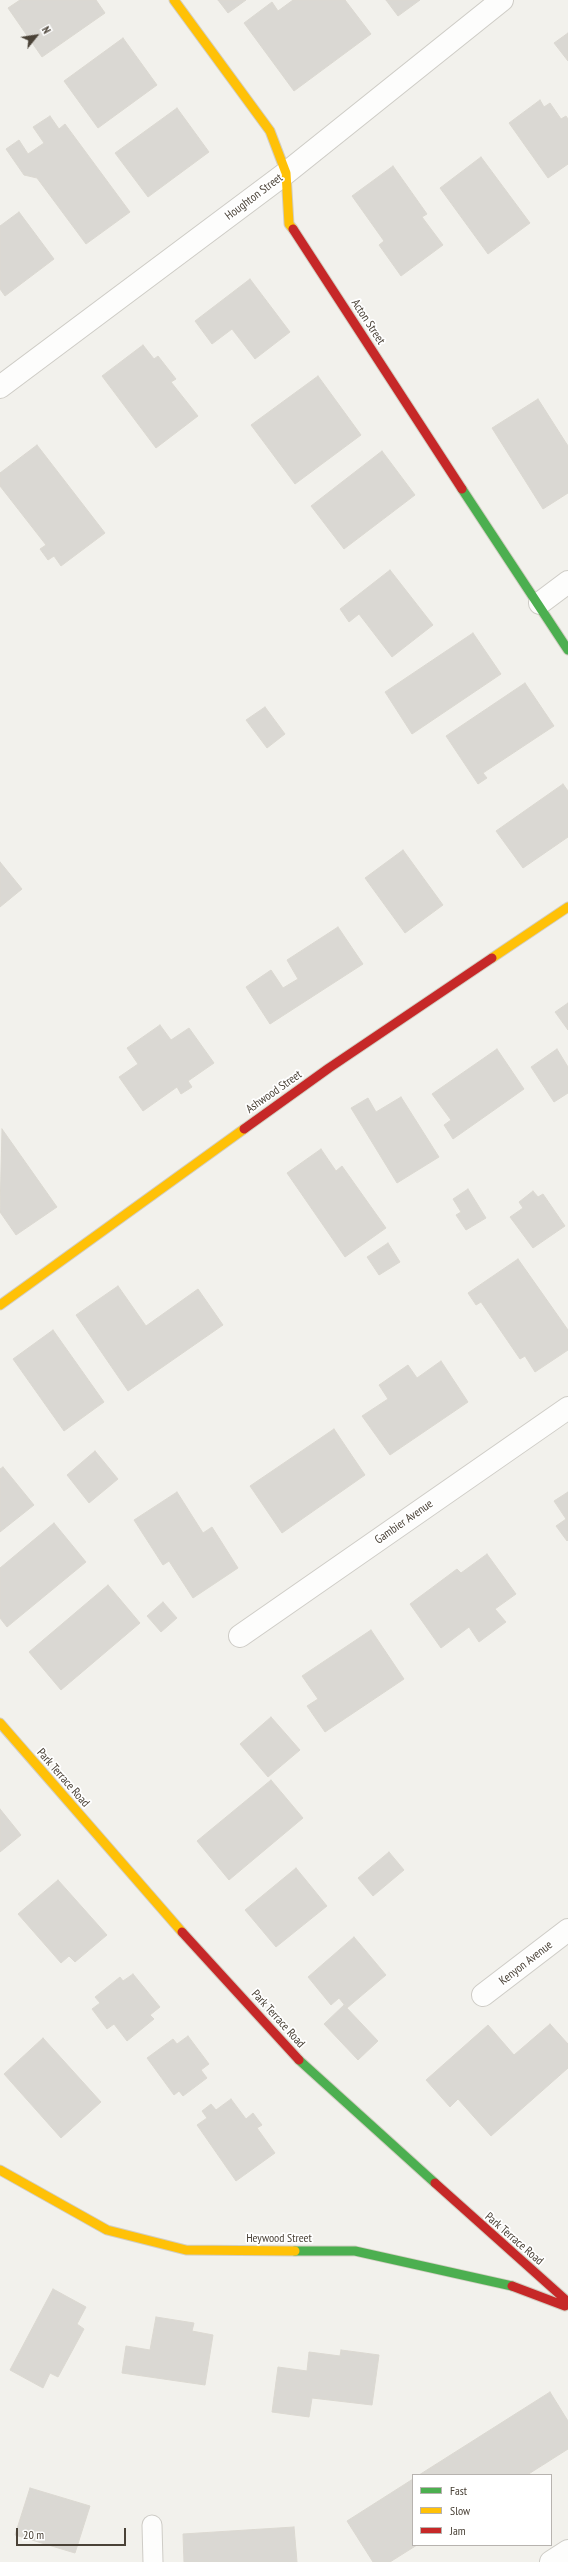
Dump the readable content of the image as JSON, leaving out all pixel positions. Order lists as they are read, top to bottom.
{
  "streets": {
    "street": [
      "Houghton Street",
      "Acton Street",
      "Ashwood Street",
      "Gambier Avenue",
      "Park Terrace Road",
      "Kenyon Avenue",
      "Heywood Street"
    ]
  },
  "crossings": [
    ["Houghton Street", "Acton Street"]
  ],
  "legend": ["Fast", "Slow", "Jam"],
  "scale_bar": "20 m",
  "north": "top right"
}
